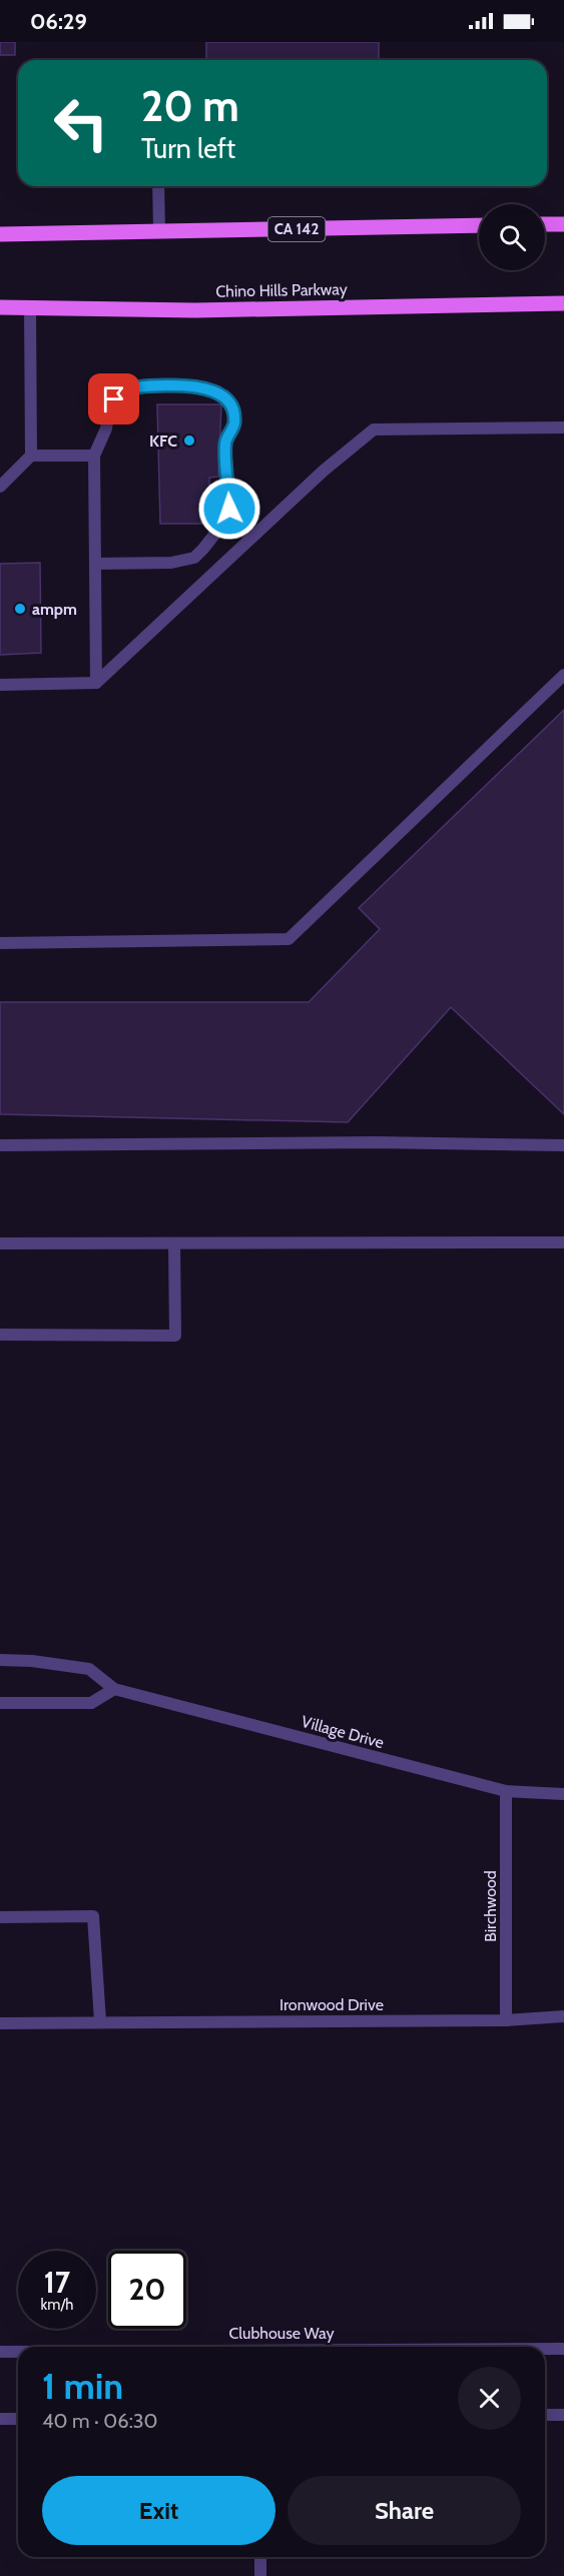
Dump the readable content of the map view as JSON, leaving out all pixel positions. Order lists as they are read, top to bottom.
{
  "streets": {
    "main road": ["CA 142", "Chino Hills Parkway"],
    "street": [
      "Village Drive",
      "Birchwood",
      "Ironwood Drive",
      "Clubhouse Way"
    ]
  },
  "crossings": [
    ["Village Drive", "Birchwood"],
    ["Birchwood", "Ironwood Drive"]
  ],
  "places": ["KFC", "ampm"],
  "page": {
    "status": "06:29",
    "turn": ["20 m", "Turn left"],
    "speed": "17 km/h",
    "limit": "20",
    "heading": ["1 min", "40 m · 06:30"],
    "buttons": ["Exit", "Share"]
  }
}
